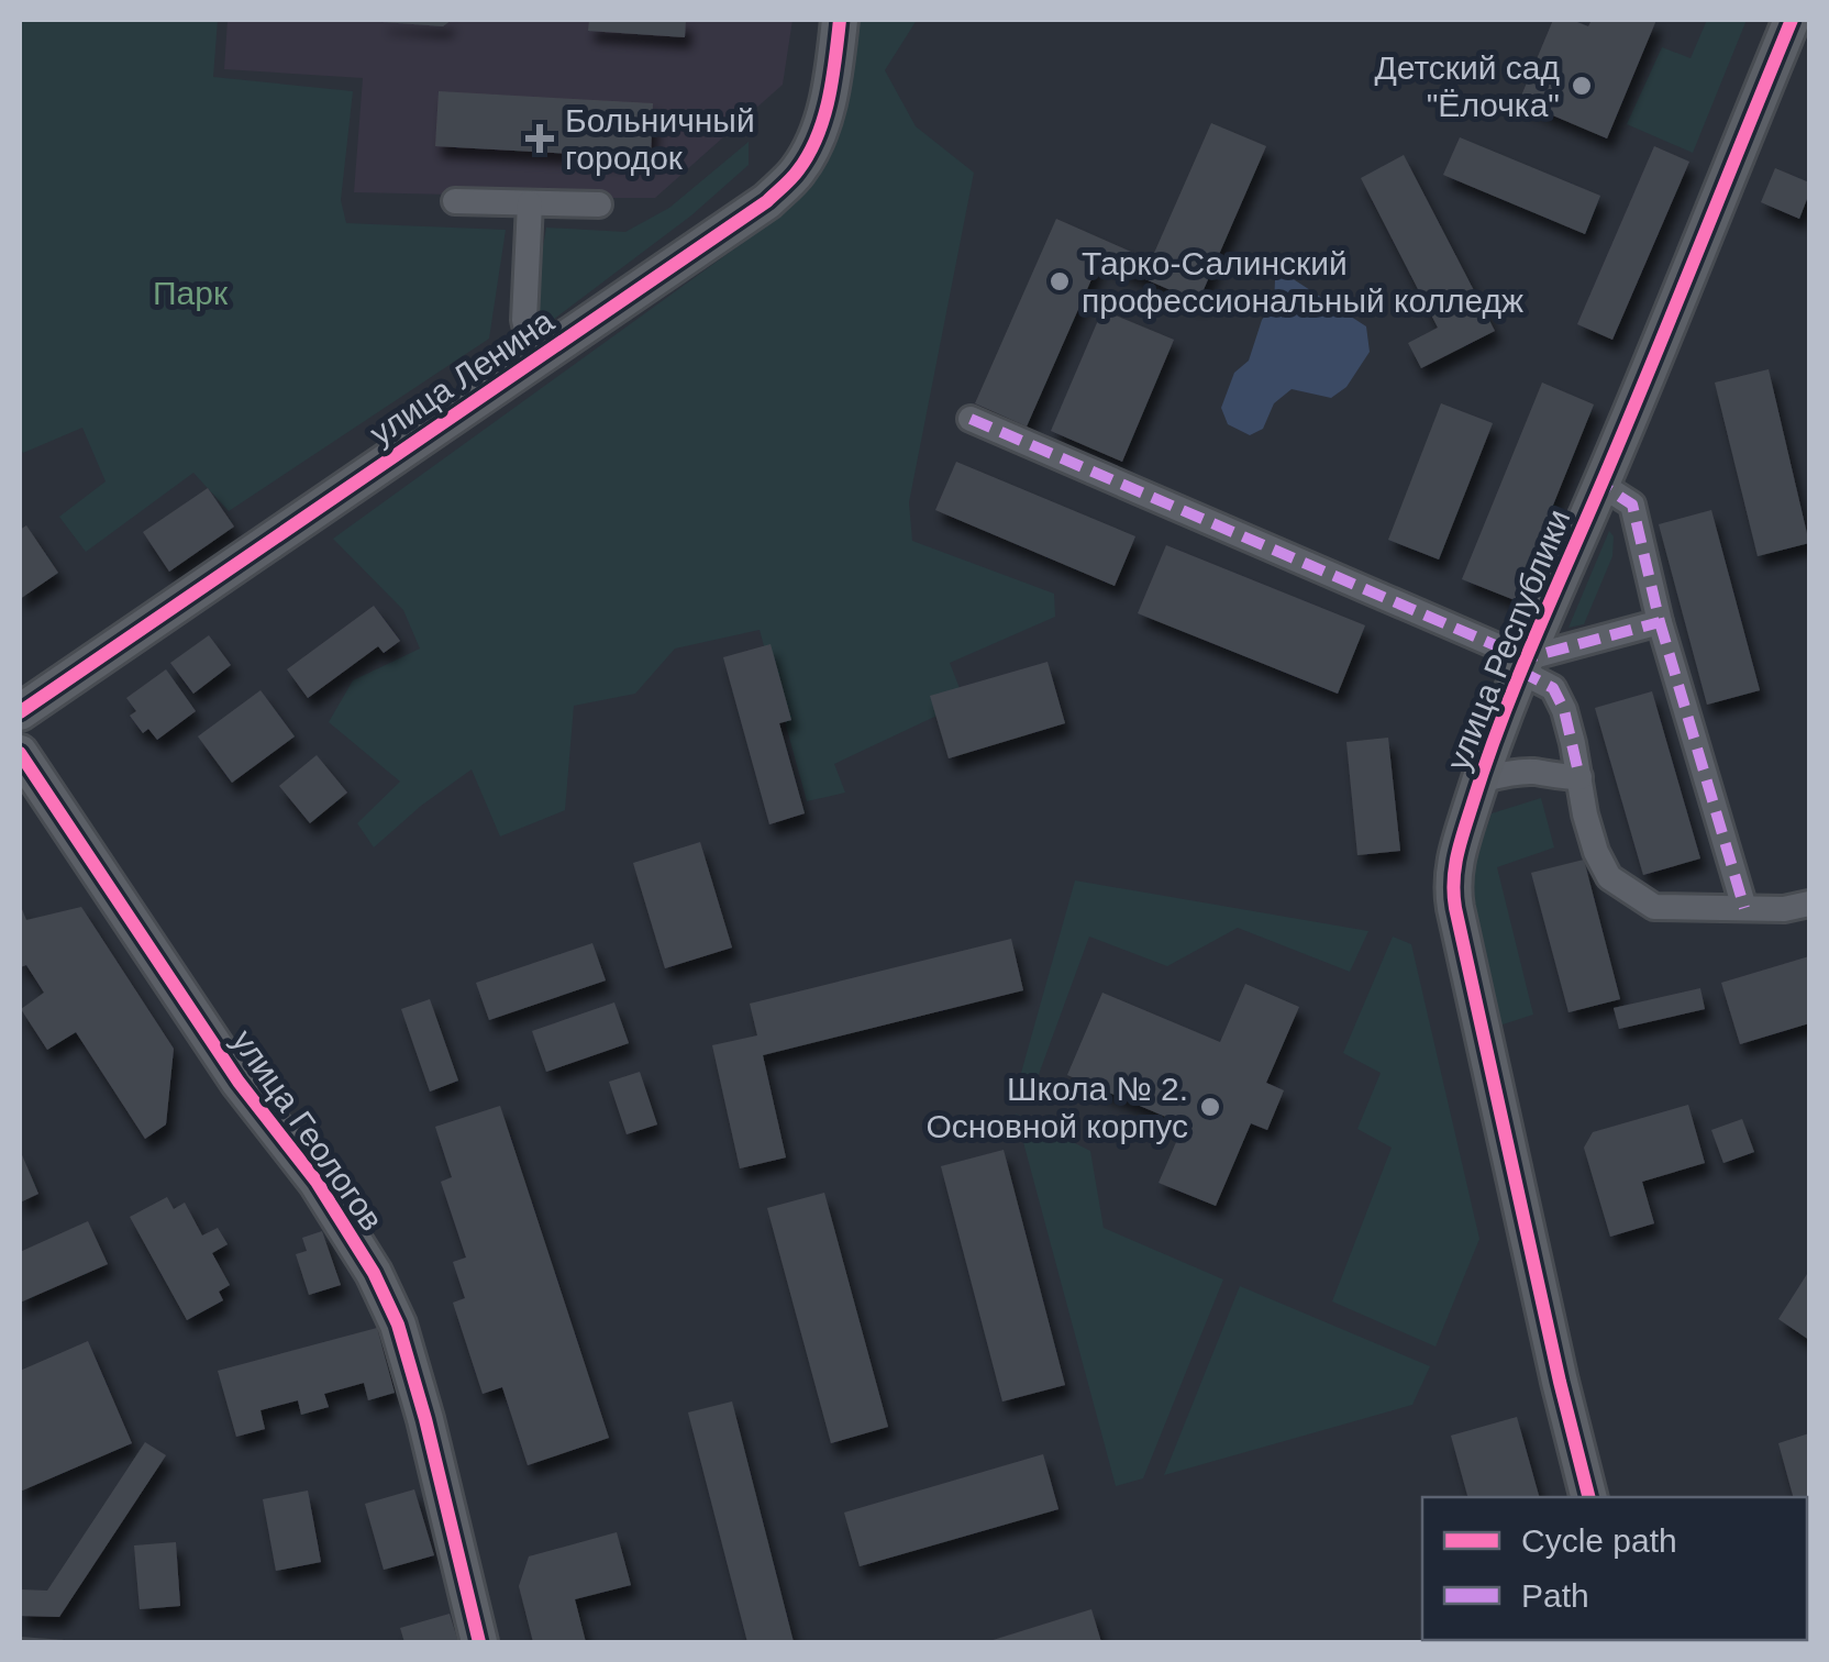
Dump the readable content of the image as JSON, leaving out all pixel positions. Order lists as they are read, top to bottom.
{
  "streets": {
    "street": ["улица Ленина", "улица Республики", "улица Геологов"]
  },
  "parks": ["Парк"],
  "places": {
    "other": ["Детский сад \"Ёлочка\"", "Тарко-Салинский профессиональный колледж", "Школа № 2. Основной корпус"],
    "health": ["Больничный городок"]
  },
  "legend": ["Cycle path", "Path"]
}
